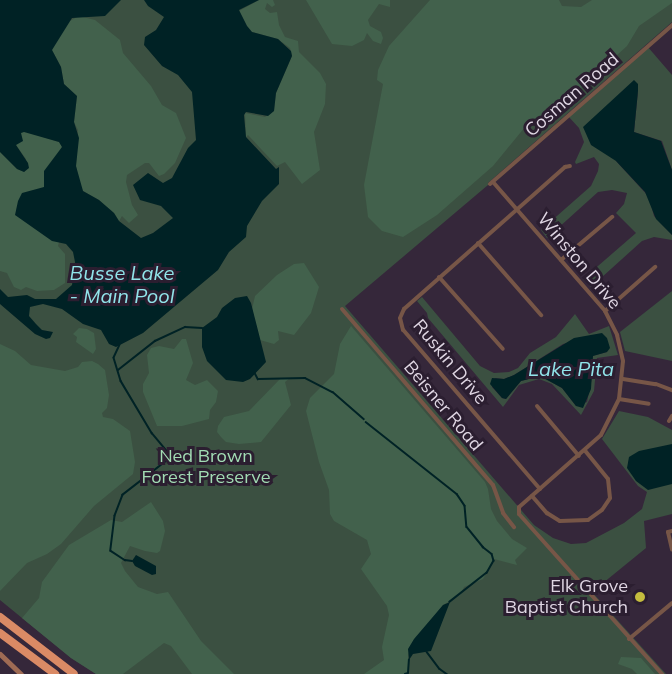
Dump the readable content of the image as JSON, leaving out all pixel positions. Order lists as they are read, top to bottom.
{
  "streets": {
    "street": [
      "Cosman Road",
      "Winston Drive",
      "Ruskin Drive",
      "Beisner Road"
    ]
  },
  "crossings": [
    ["Cosman Road", "Winston Drive"],
    ["Winston Drive", "Ruskin Drive"]
  ],
  "water": ["Busse Lake - Main Pool", "Lake Pita"],
  "parks": ["Ned Brown Forest Preserve"],
  "places": ["Elk Grove Baptist Church"]
}
